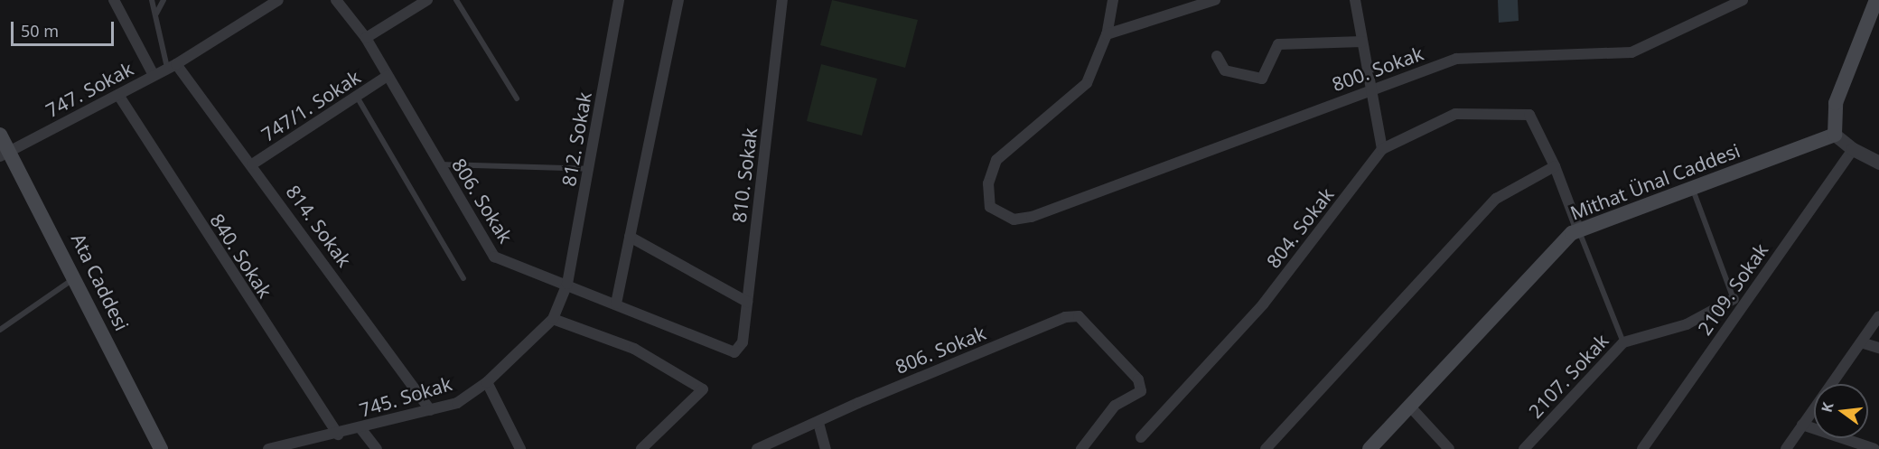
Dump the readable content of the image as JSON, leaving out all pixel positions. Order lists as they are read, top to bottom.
{
  "streets": {
    "main road": ["Mithat Ünal Caddesi", "Ata Caddesi"],
    "street": [
      "800. Sokak",
      "747. Sokak",
      "747/1. Sokak",
      "812. Sokak",
      "810. Sokak",
      "806. Sokak",
      "814. Sokak",
      "804. Sokak",
      "840. Sokak",
      "2109. Sokak",
      "2107. Sokak",
      "745. Sokak"
    ]
  },
  "crossings": [
    ["747. Sokak", "814. Sokak"],
    ["747. Sokak", "840. Sokak"],
    ["747. Sokak", "Ata Caddesi"],
    ["747/1. Sokak", "806. Sokak"],
    ["747/1. Sokak", "814. Sokak"],
    ["812. Sokak", "806. Sokak"],
    ["812. Sokak", "745. Sokak"],
    ["810. Sokak", "806. Sokak"],
    ["806. Sokak", "745. Sokak"],
    ["814. Sokak", "745. Sokak"],
    ["840. Sokak", "745. Sokak"]
  ],
  "scale_bar": "50 m",
  "north": "left"
}
